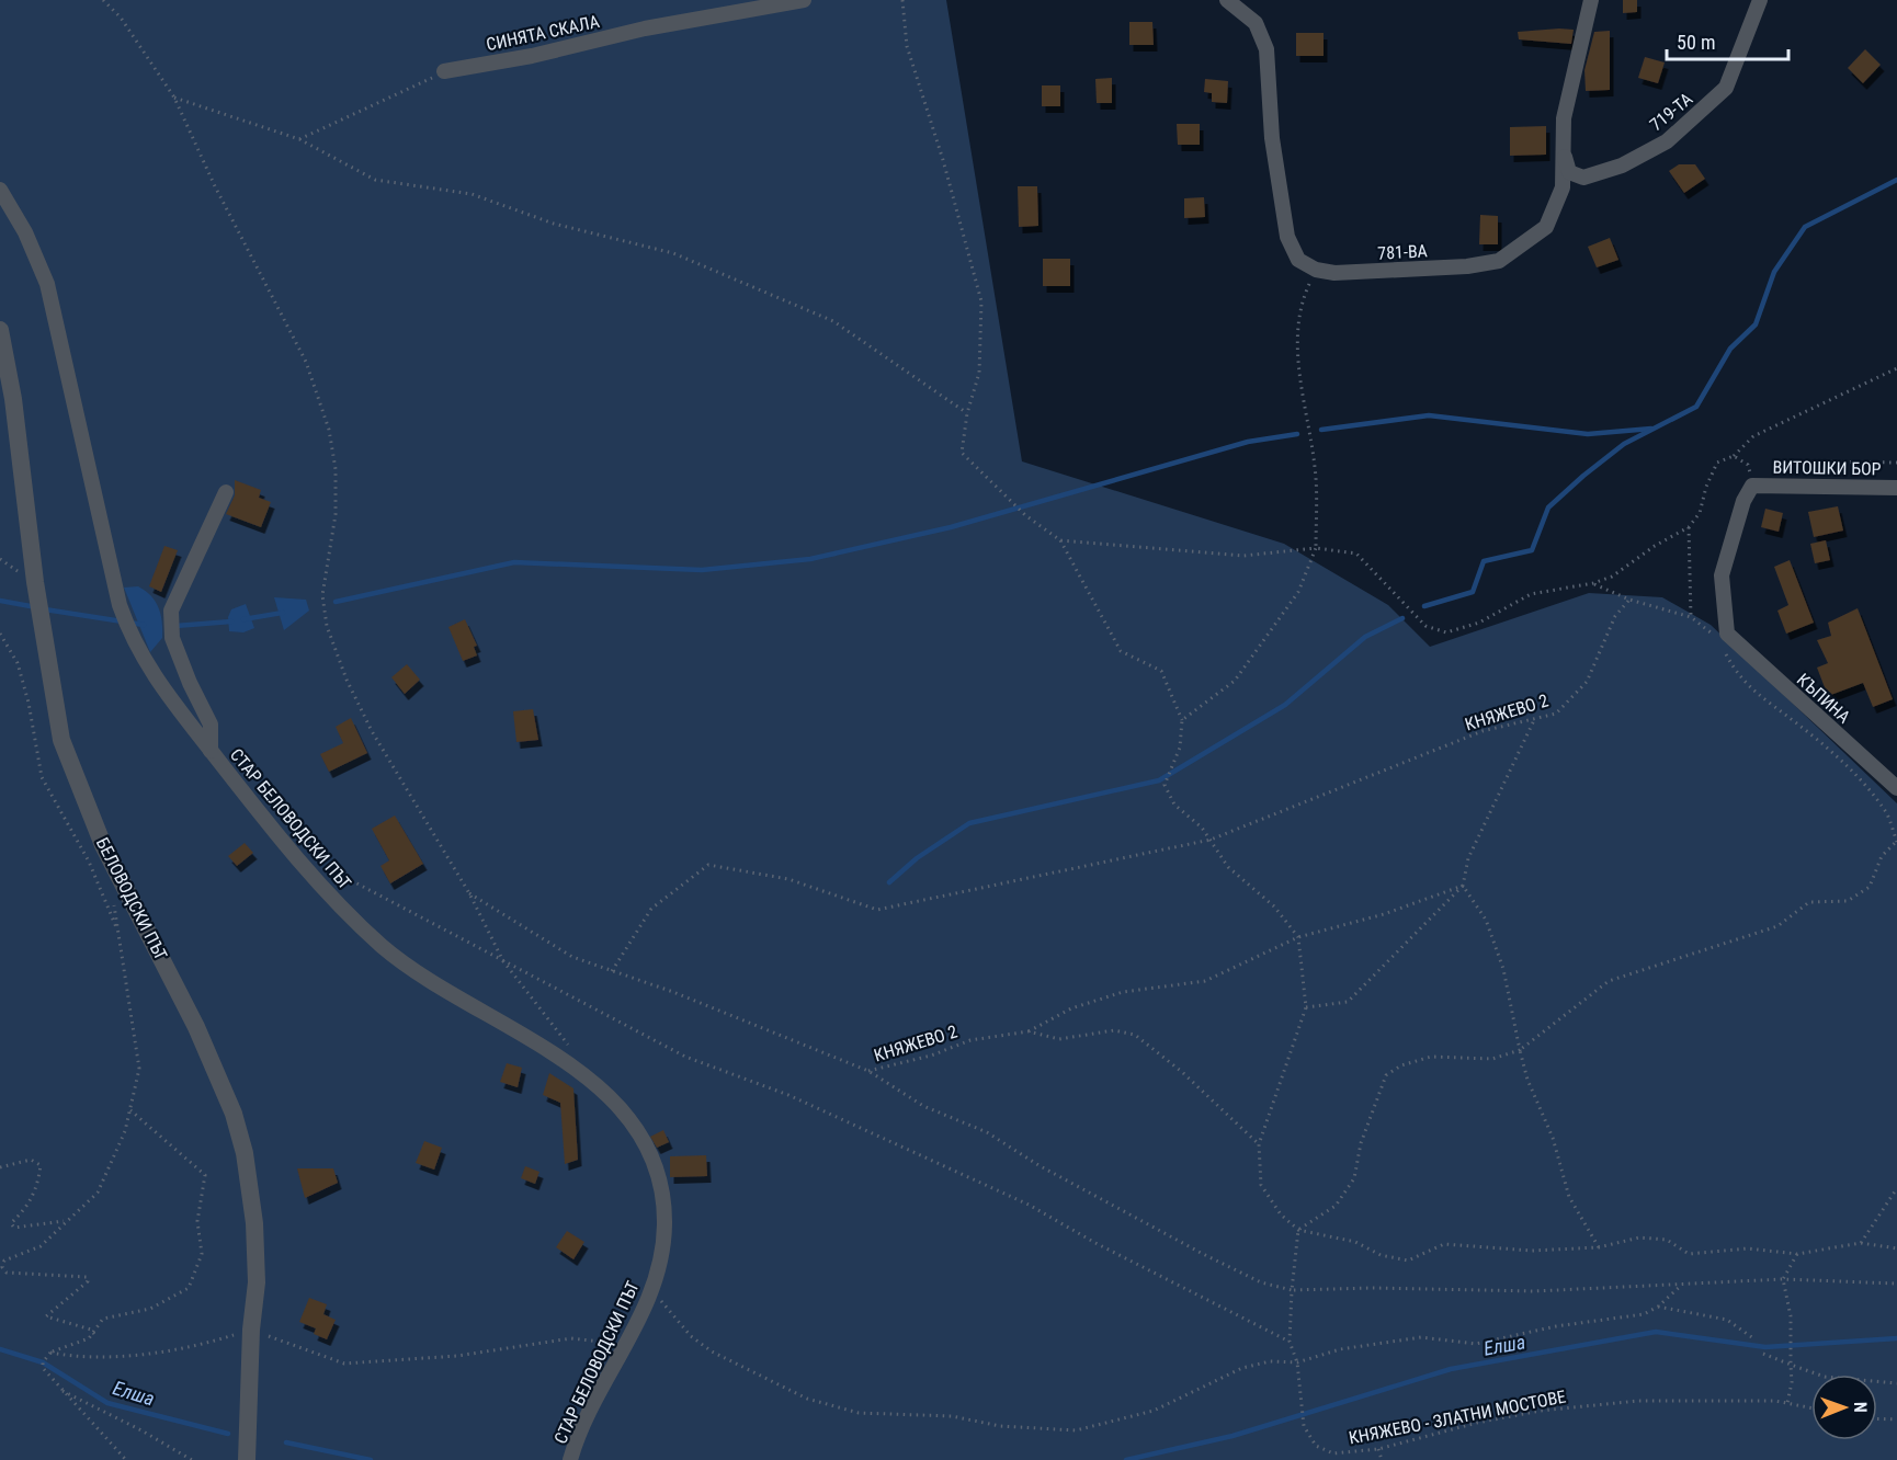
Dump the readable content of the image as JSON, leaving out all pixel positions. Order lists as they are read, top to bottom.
{
  "streets": {
    "street": [
      "СИНЯТА СКАЛА",
      "719-ТА",
      "781-ВА",
      "ВИТОШКИ БОР",
      "КЪПИНА",
      "СТАР БЕЛОВОДСКИ ПЪТ",
      "БЕЛОВОДСКИ ПЪТ"
    ],
    "path": ["КНЯЖЕВО 2", "КНЯЖЕВО - ЗЛАТНИ МОСТОВЕ"]
  },
  "crossings": [
    ["719-ТА", "781-ВА"],
    ["ВИТОШКИ БОР", "КЪПИНА"]
  ],
  "water": ["Елша"],
  "scale_bar": "50 m",
  "north": "right"
}
